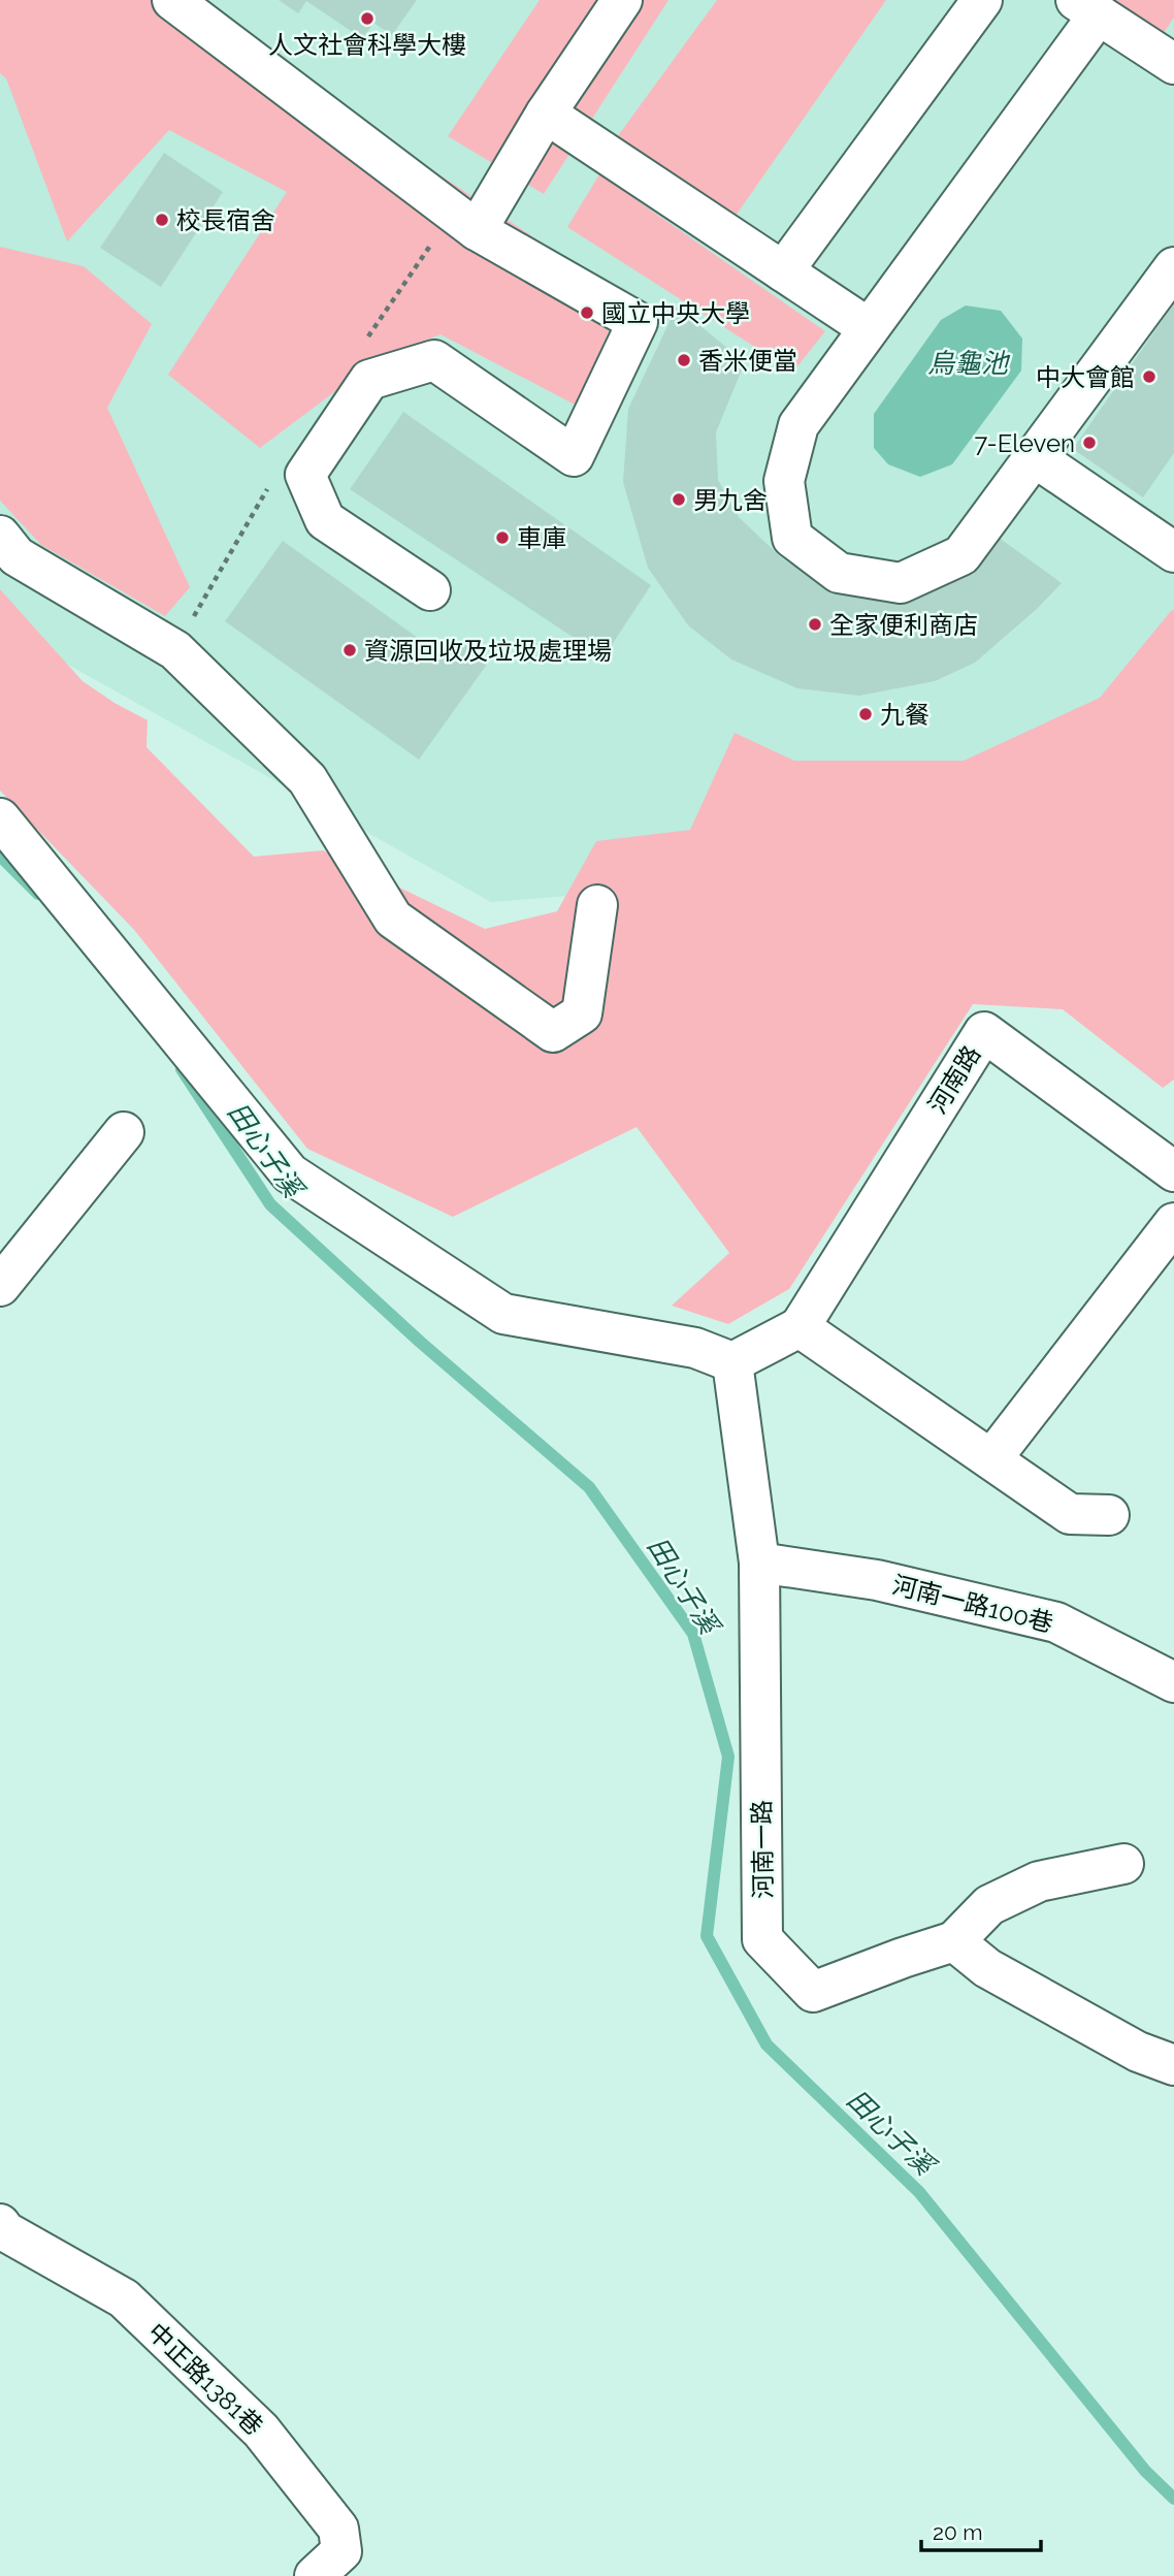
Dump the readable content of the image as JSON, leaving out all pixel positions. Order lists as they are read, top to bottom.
{
  "streets": {
    "street": [
      "河南路",
      "河南一路100巷",
      "河南一路",
      "中正路1381巷"
    ]
  },
  "crossings": [
    ["河南一路100巷", "河南一路"]
  ],
  "water": ["烏龜池", "田心子溪"],
  "places": [
    "人文社會科學大樓",
    "校長宿舍",
    "國立中央大學",
    "香米便當",
    "中大會館",
    "7-Eleven",
    "男九舍",
    "車庫",
    "全家便利商店",
    "資源回收及垃圾處理場",
    "九餐"
  ],
  "scale_bar": "20 m"
}
